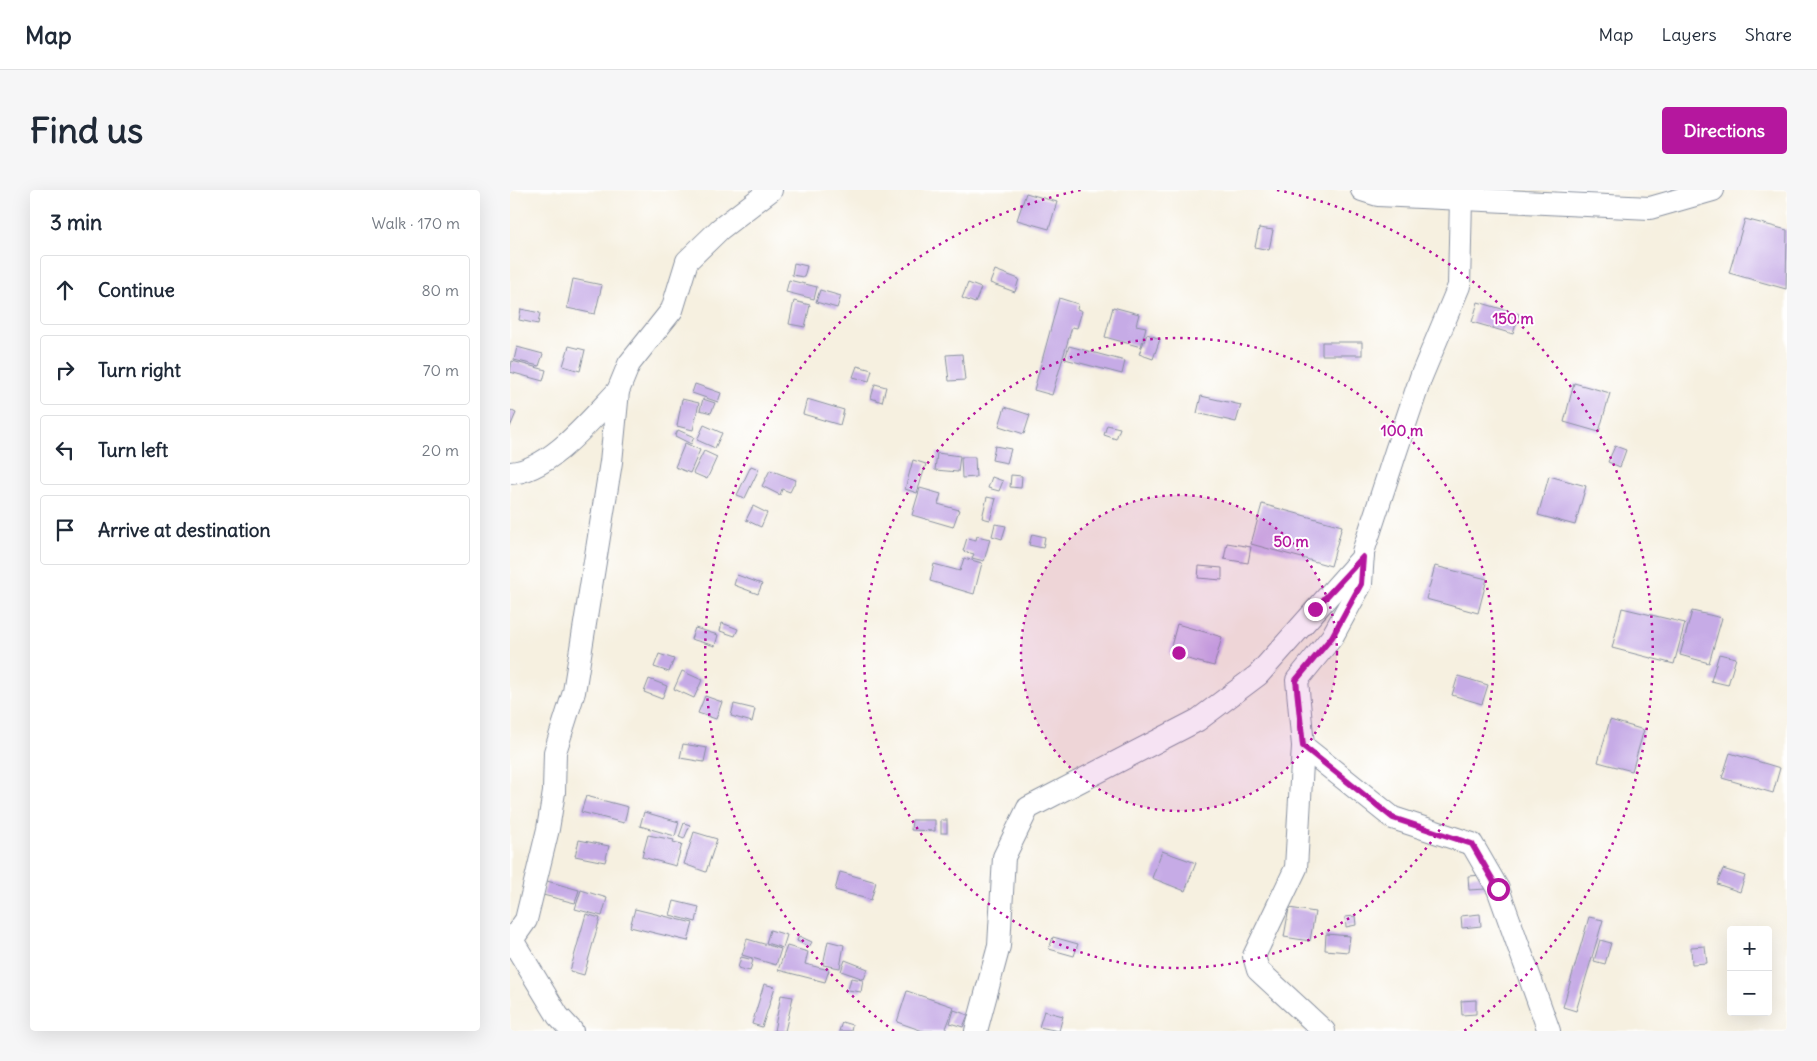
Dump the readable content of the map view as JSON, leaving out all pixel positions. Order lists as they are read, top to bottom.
{
  "page": {
    "header": "Map",
    "nav": ["Map", "Layers", "Share"],
    "buttons": "Directions",
    "title": "Find us",
    "heading": ["3 min", "Walk · 170 m"],
    "list": [
      ["Continue", "80 m"],
      ["Turn right", "70 m"],
      ["Turn left", "20 m"],
      "Arrive at destination"
    ],
    "map_buttons": ["+", "−"]
  },
  "rings": ["150 m", "100 m", "50 m"]
}
